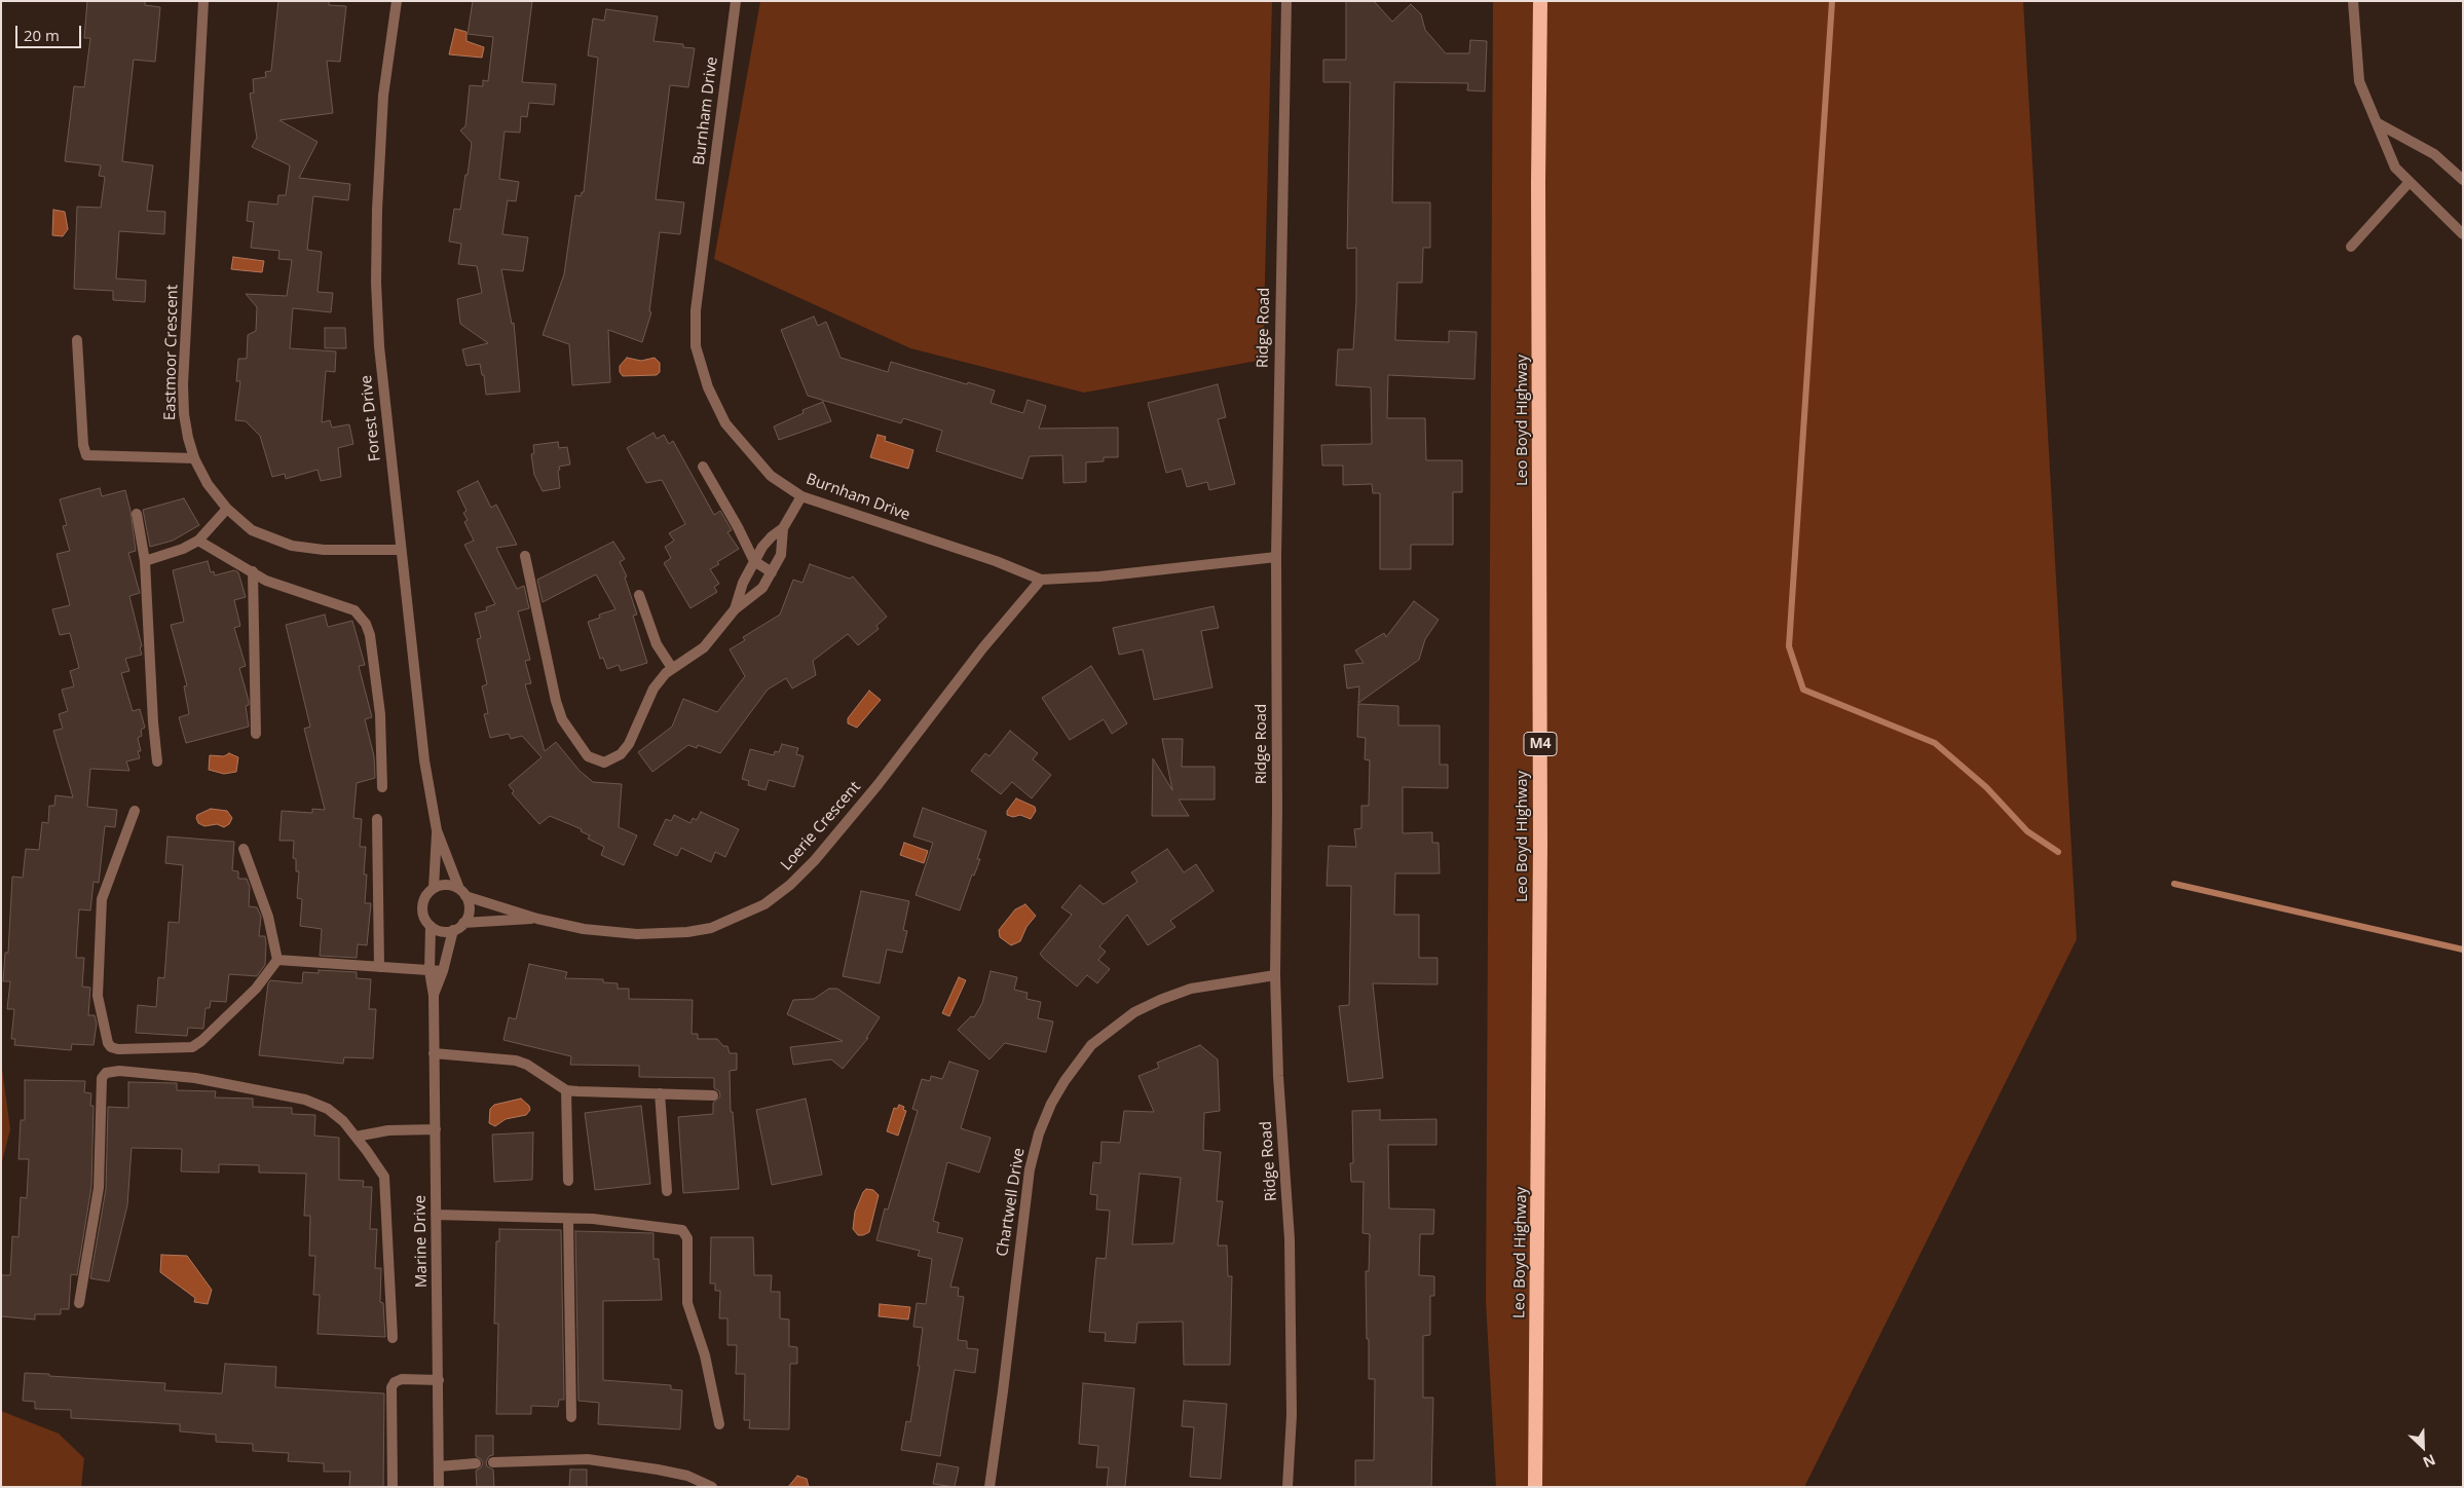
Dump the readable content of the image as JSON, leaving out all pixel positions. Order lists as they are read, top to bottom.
{
  "streets": {
    "highway": ["Leo Boyd Highway", "M4"],
    "street": [
      "Burnham Drive",
      "Ridge Road",
      "Eastmoor Crescent",
      "Forest Drive",
      "Loerie Crescent",
      "Chartwell Drive",
      "Marine Drive"
    ]
  },
  "crossings": [
    ["Burnham Drive", "Ridge Road"],
    ["Burnham Drive", "Loerie Crescent"],
    ["Ridge Road", "Chartwell Drive"],
    ["Eastmoor Crescent", "Forest Drive"],
    ["Forest Drive", "Loerie Crescent"],
    ["Forest Drive", "Marine Drive"],
    ["Loerie Crescent", "Marine Drive"]
  ],
  "scale_bar": "20 m",
  "north": "bottom right"
}
